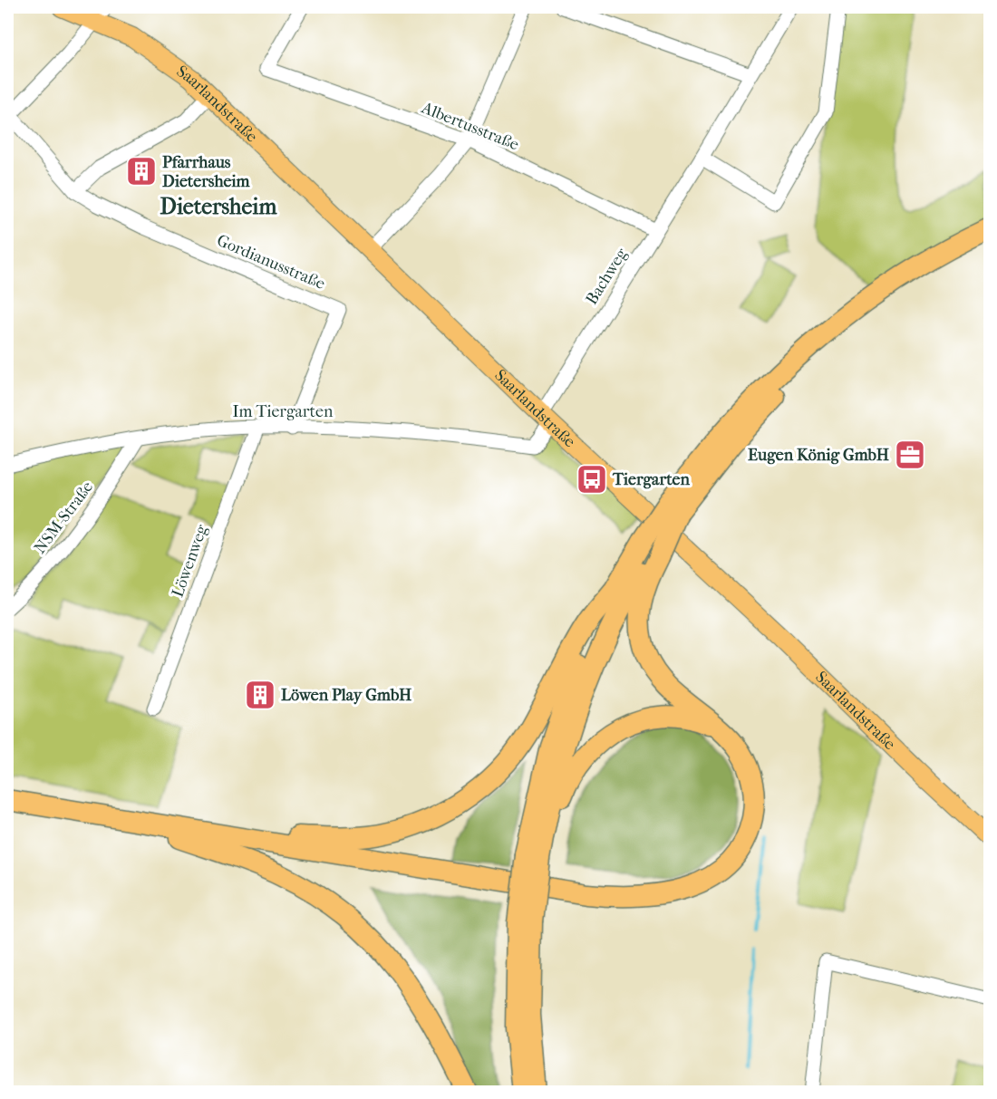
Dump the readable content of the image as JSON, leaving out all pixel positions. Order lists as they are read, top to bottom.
{
  "streets": {
    "main road": ["Saarlandstraße"],
    "street": [
      "Albertusstraße",
      "Gordianusstraße",
      "Bachweg",
      "Im Tiergarten",
      "NSM-Straße",
      "Löwenweg"
    ]
  },
  "crossings": [
    ["Saarlandstraße", "Bachweg"],
    ["Saarlandstraße", "Im Tiergarten"],
    ["Albertusstraße", "Bachweg"],
    ["Gordianusstraße", "Im Tiergarten"],
    ["Bachweg", "Im Tiergarten"],
    ["Im Tiergarten", "NSM-Straße"],
    ["Im Tiergarten", "Löwenweg"]
  ],
  "districts": ["Dietersheim"],
  "places": {
    "building": ["Pfarrhaus Dietersheim", "Löwen Play GmbH"],
    "office": ["Eugen König GmbH"],
    "bus stop": ["Tiergarten"]
  }
}
